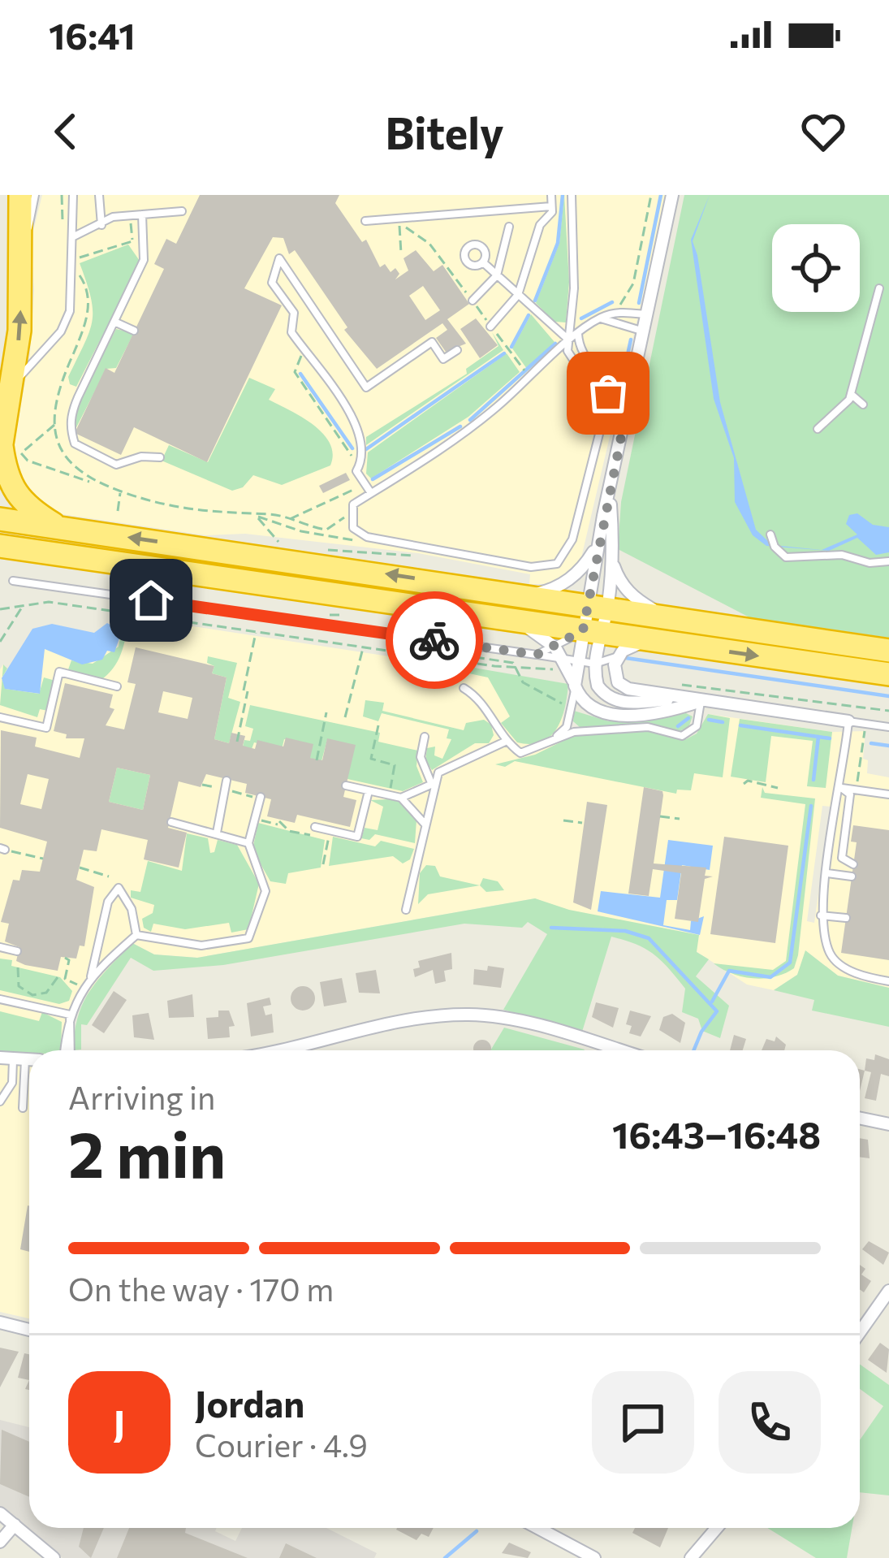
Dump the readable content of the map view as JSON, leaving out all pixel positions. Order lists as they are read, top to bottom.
{
  "page": {
    "status": "16:41",
    "header": "Bitely",
    "heading": ["2 min", "Arriving in", "16:43–16:48"],
    "panel": ["Jordan", "Courier · 4.9"],
    "bar": "On the way · 170 m",
    "round": "J"
  }
}
